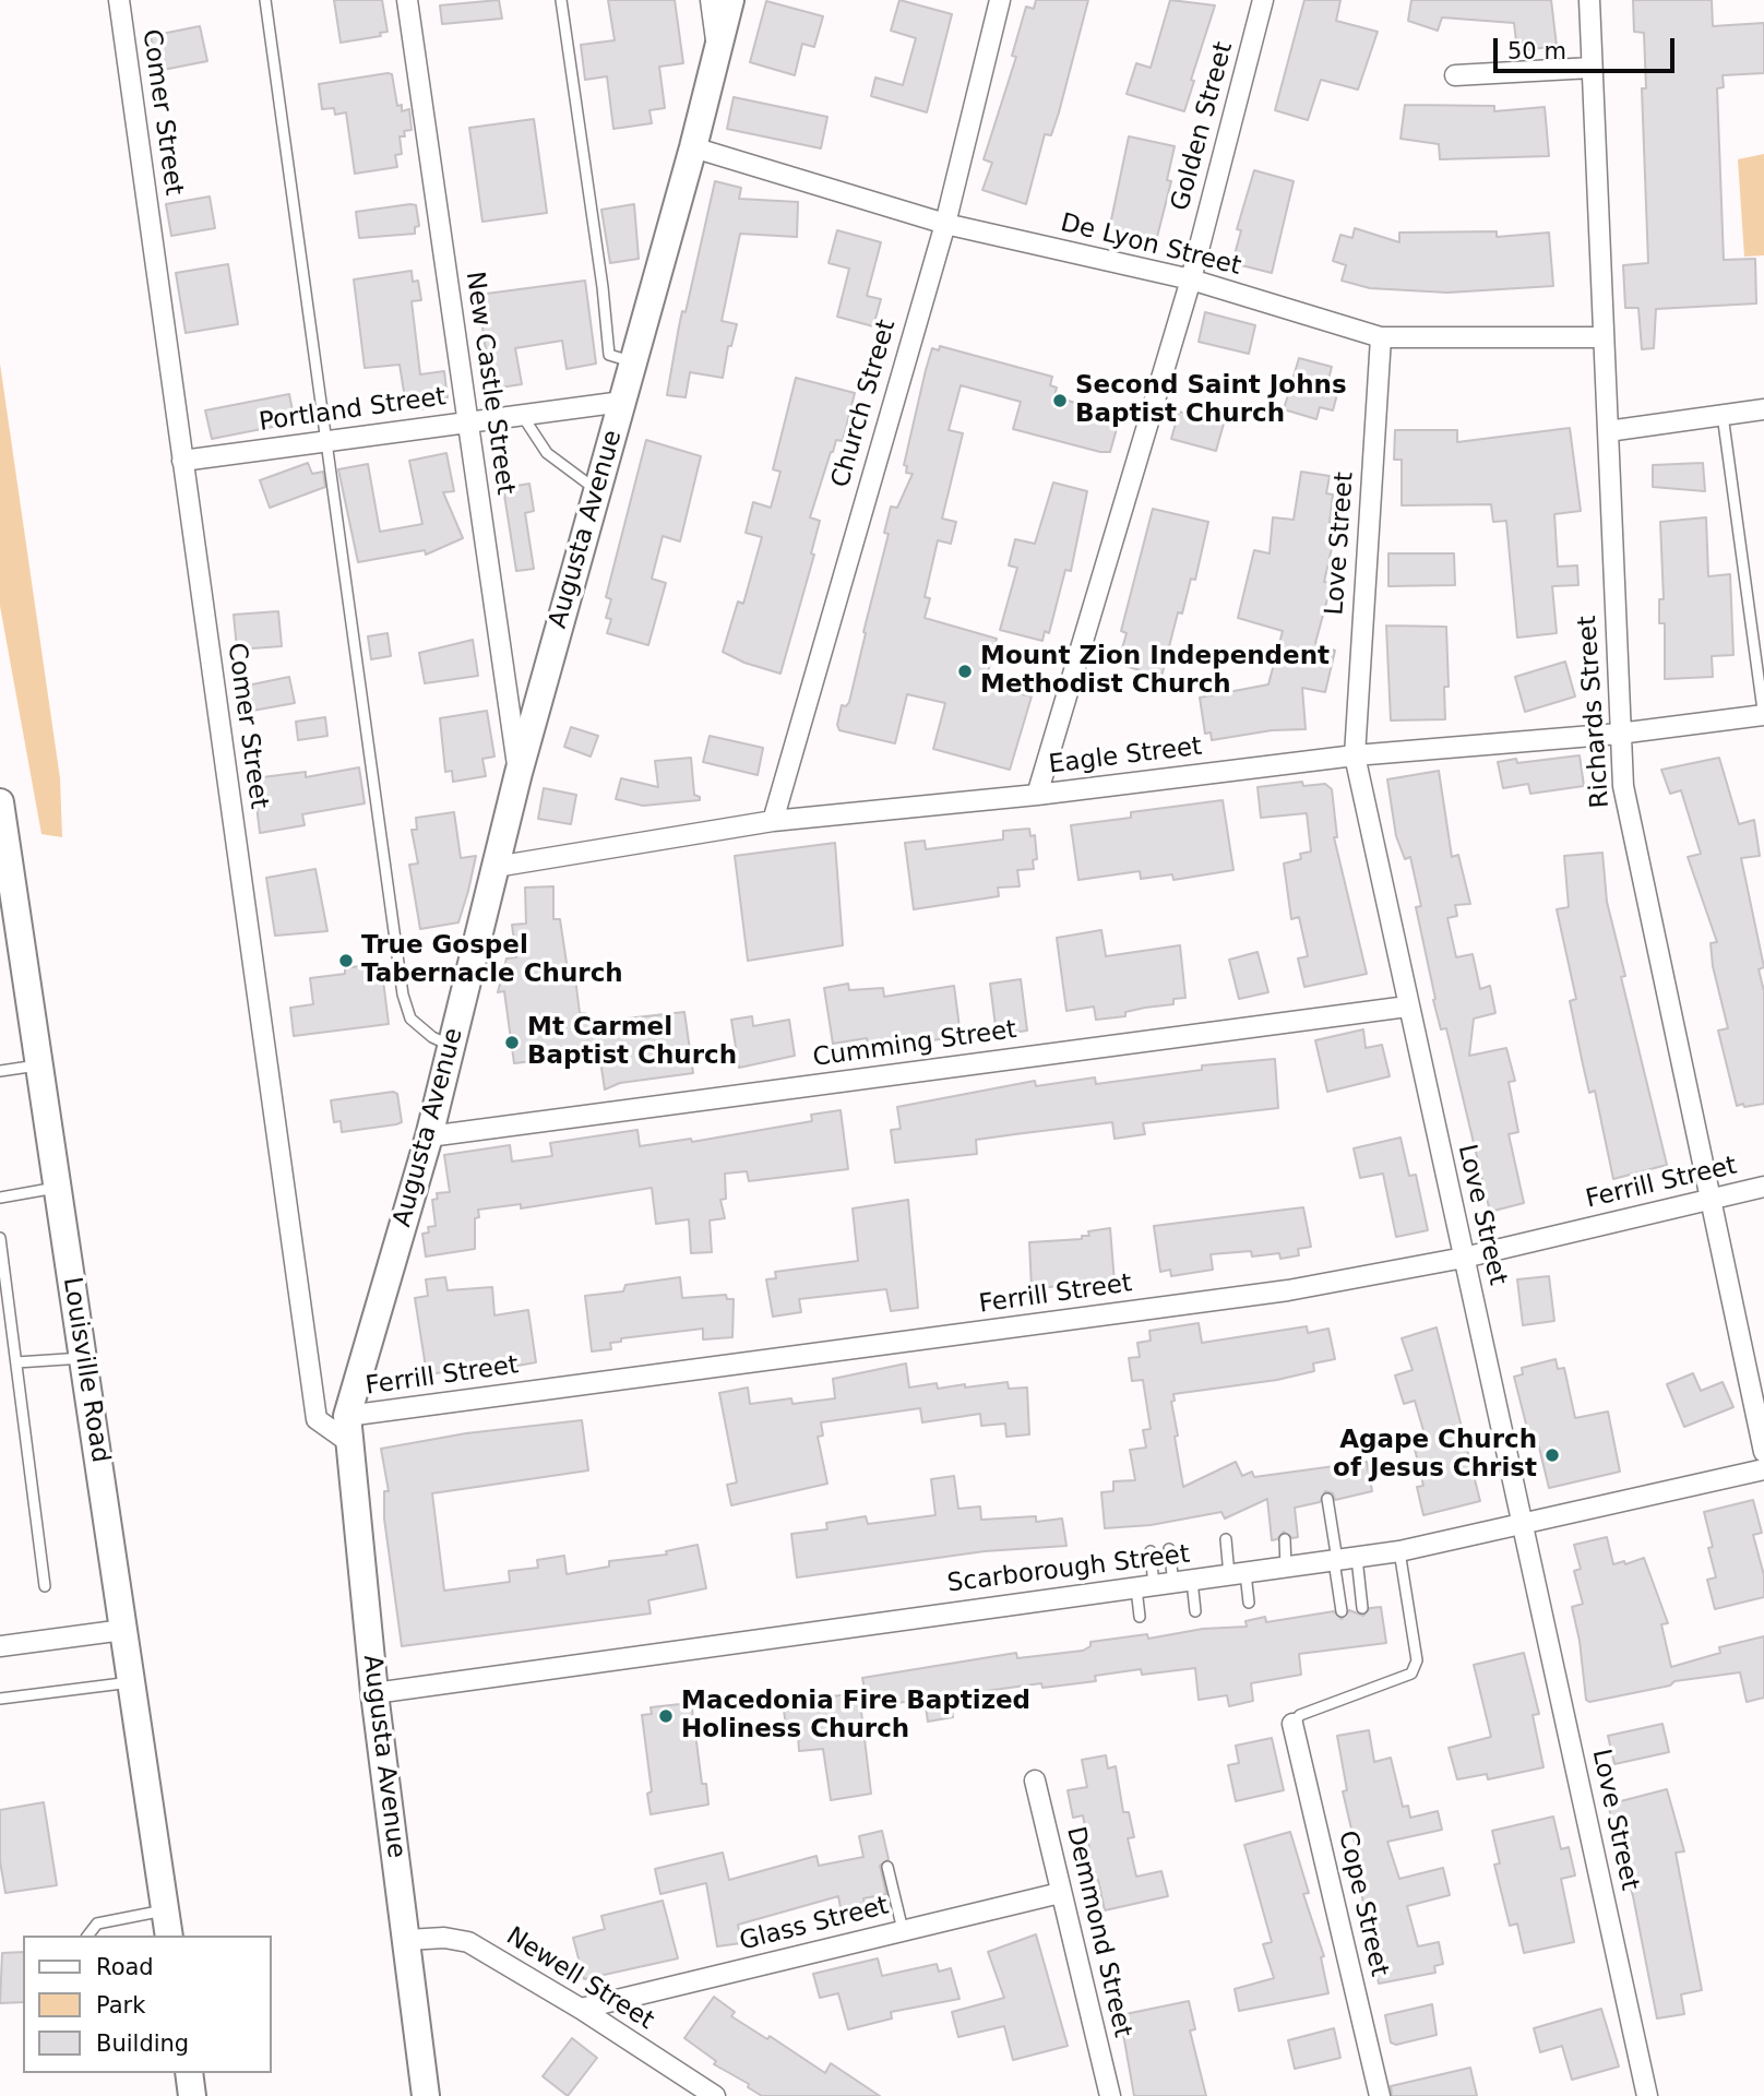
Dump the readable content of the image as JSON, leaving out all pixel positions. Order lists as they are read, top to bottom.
{
  "streets": {
    "main road": ["Augusta Avenue", "Louisville Road"],
    "street": [
      "Comer Street",
      "Golden Street",
      "De Lyon Street",
      "New Castle Street",
      "Church Street",
      "Portland Street",
      "Love Street",
      "Richards Street",
      "Eagle Street",
      "Cumming Street",
      "Ferrill Street",
      "Scarborough Street",
      "Cope Street",
      "Glass Street",
      "Demmond Street",
      "Newell Street"
    ]
  },
  "crossings": [
    ["Comer Street", "Portland Street"],
    ["Comer Street", "Augusta Avenue"],
    ["Comer Street", "Ferrill Street"],
    ["Golden Street", "De Lyon Street"],
    ["Golden Street", "Eagle Street"],
    ["De Lyon Street", "Church Street"],
    ["De Lyon Street", "Augusta Avenue"],
    ["De Lyon Street", "Love Street"],
    ["De Lyon Street", "Richards Street"],
    ["New Castle Street", "Portland Street"],
    ["New Castle Street", "Augusta Avenue"],
    ["Church Street", "Eagle Street"],
    ["Portland Street", "Augusta Avenue"],
    ["Augusta Avenue", "Eagle Street"],
    ["Augusta Avenue", "Cumming Street"],
    ["Augusta Avenue", "Ferrill Street"],
    ["Augusta Avenue", "Scarborough Street"],
    ["Augusta Avenue", "Newell Street"],
    ["Love Street", "Eagle Street"],
    ["Love Street", "Cumming Street"],
    ["Love Street", "Ferrill Street"],
    ["Love Street", "Scarborough Street"],
    ["Richards Street", "Eagle Street"],
    ["Richards Street", "Ferrill Street"],
    ["Glass Street", "Demmond Street"],
    ["Glass Street", "Newell Street"]
  ],
  "places": [
    "Second Saint Johns Baptist Church",
    "Mount Zion Independent Methodist Church",
    "True Gospel Tabernacle Church",
    "Mt Carmel Baptist Church",
    "Agape Church of Jesus Christ",
    "Macedonia Fire Baptized Holiness Church"
  ],
  "legend": ["Road", "Park", "Building"],
  "scale_bar": "50 m"
}
